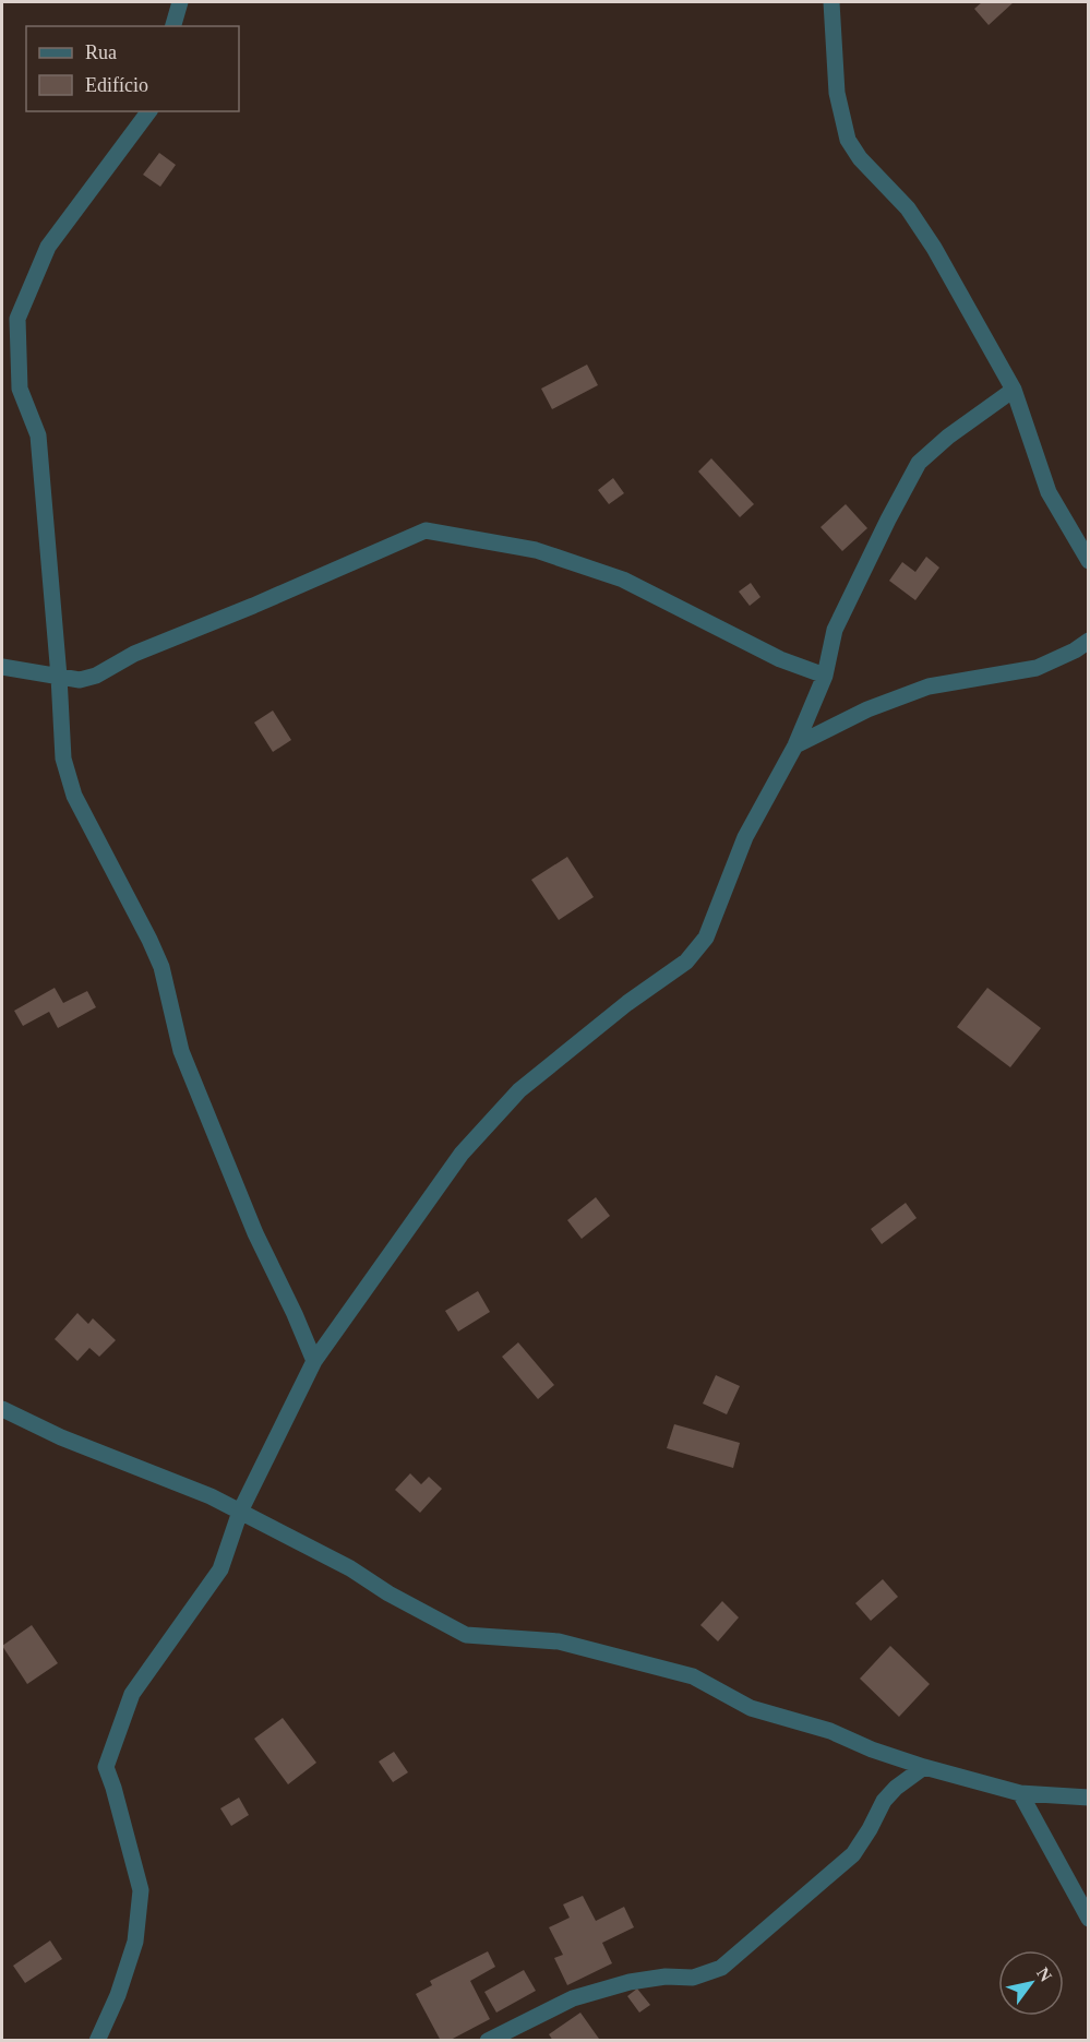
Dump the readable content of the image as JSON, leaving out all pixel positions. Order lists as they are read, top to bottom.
{
  "legend": ["Rua", "Edifício"],
  "north": "top right"
}
